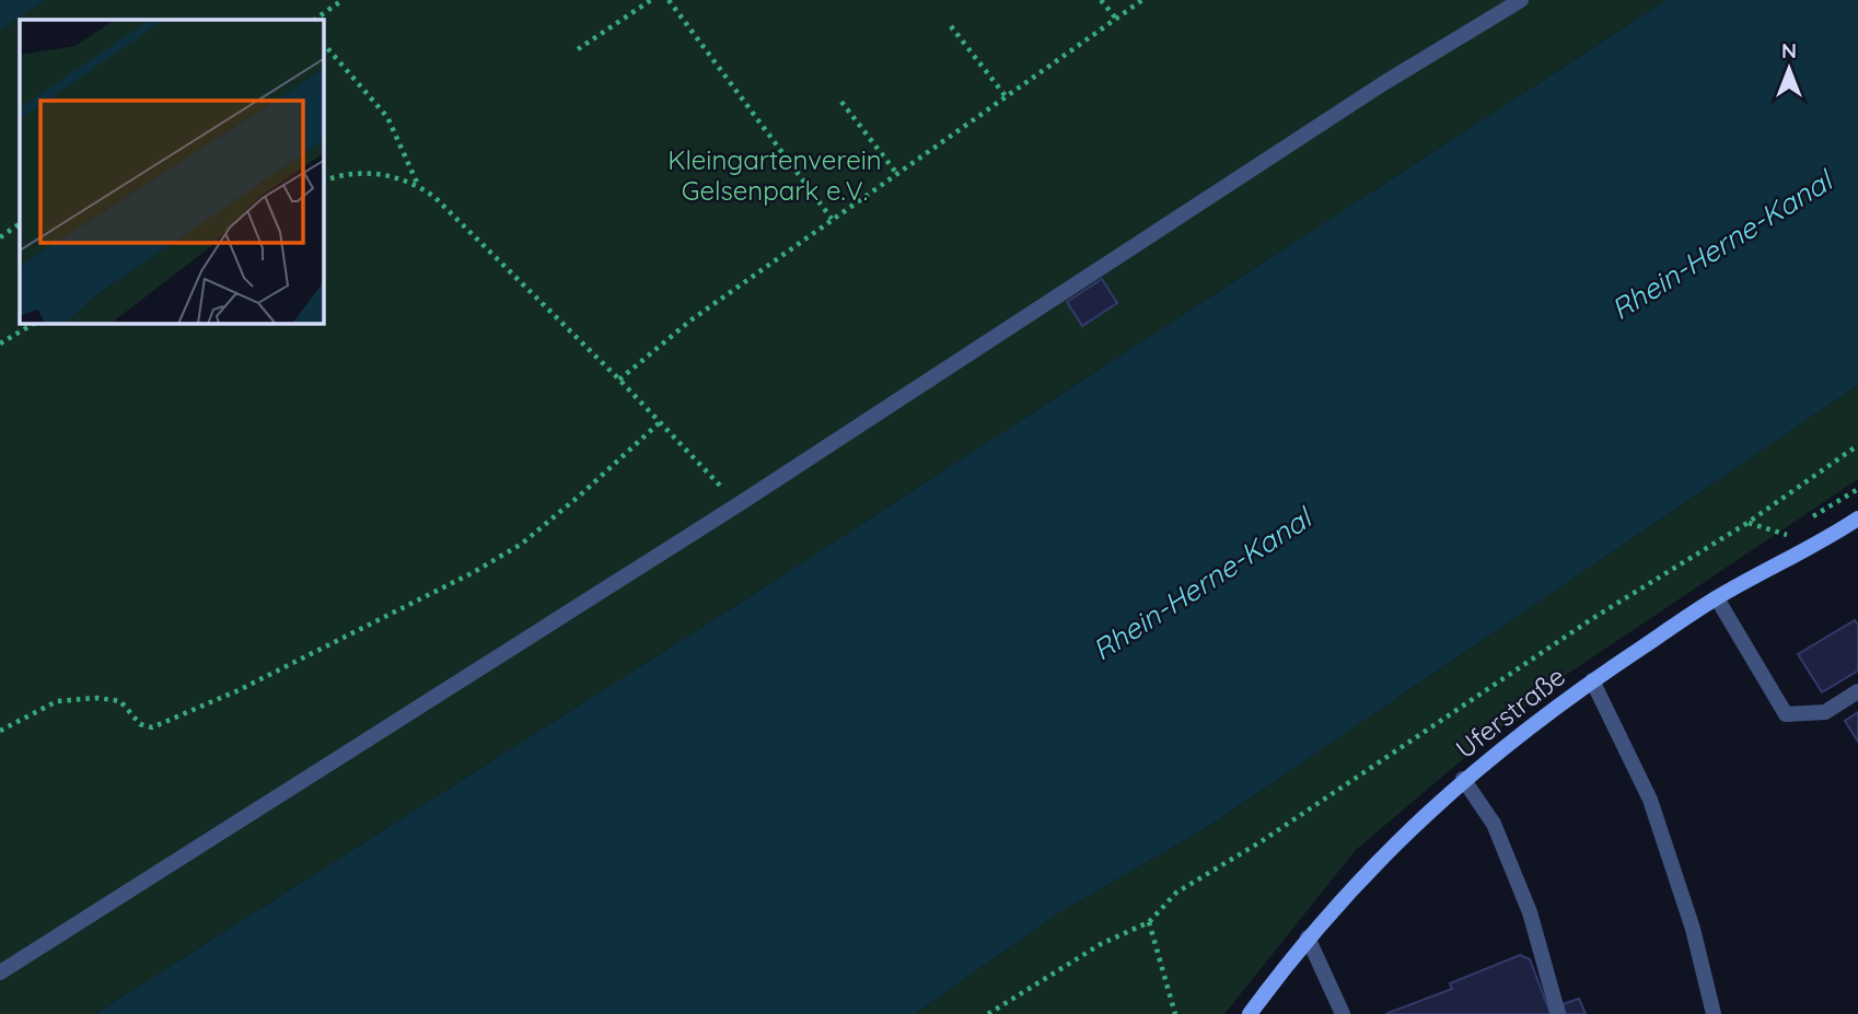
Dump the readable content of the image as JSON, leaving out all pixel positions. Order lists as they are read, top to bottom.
{
  "streets": {
    "main road": ["Uferstraße"]
  },
  "water": ["Rhein-Herne-Kanal"],
  "parks": ["Kleingartenverein Gelsenpark e.V."],
  "north": "top"
}
